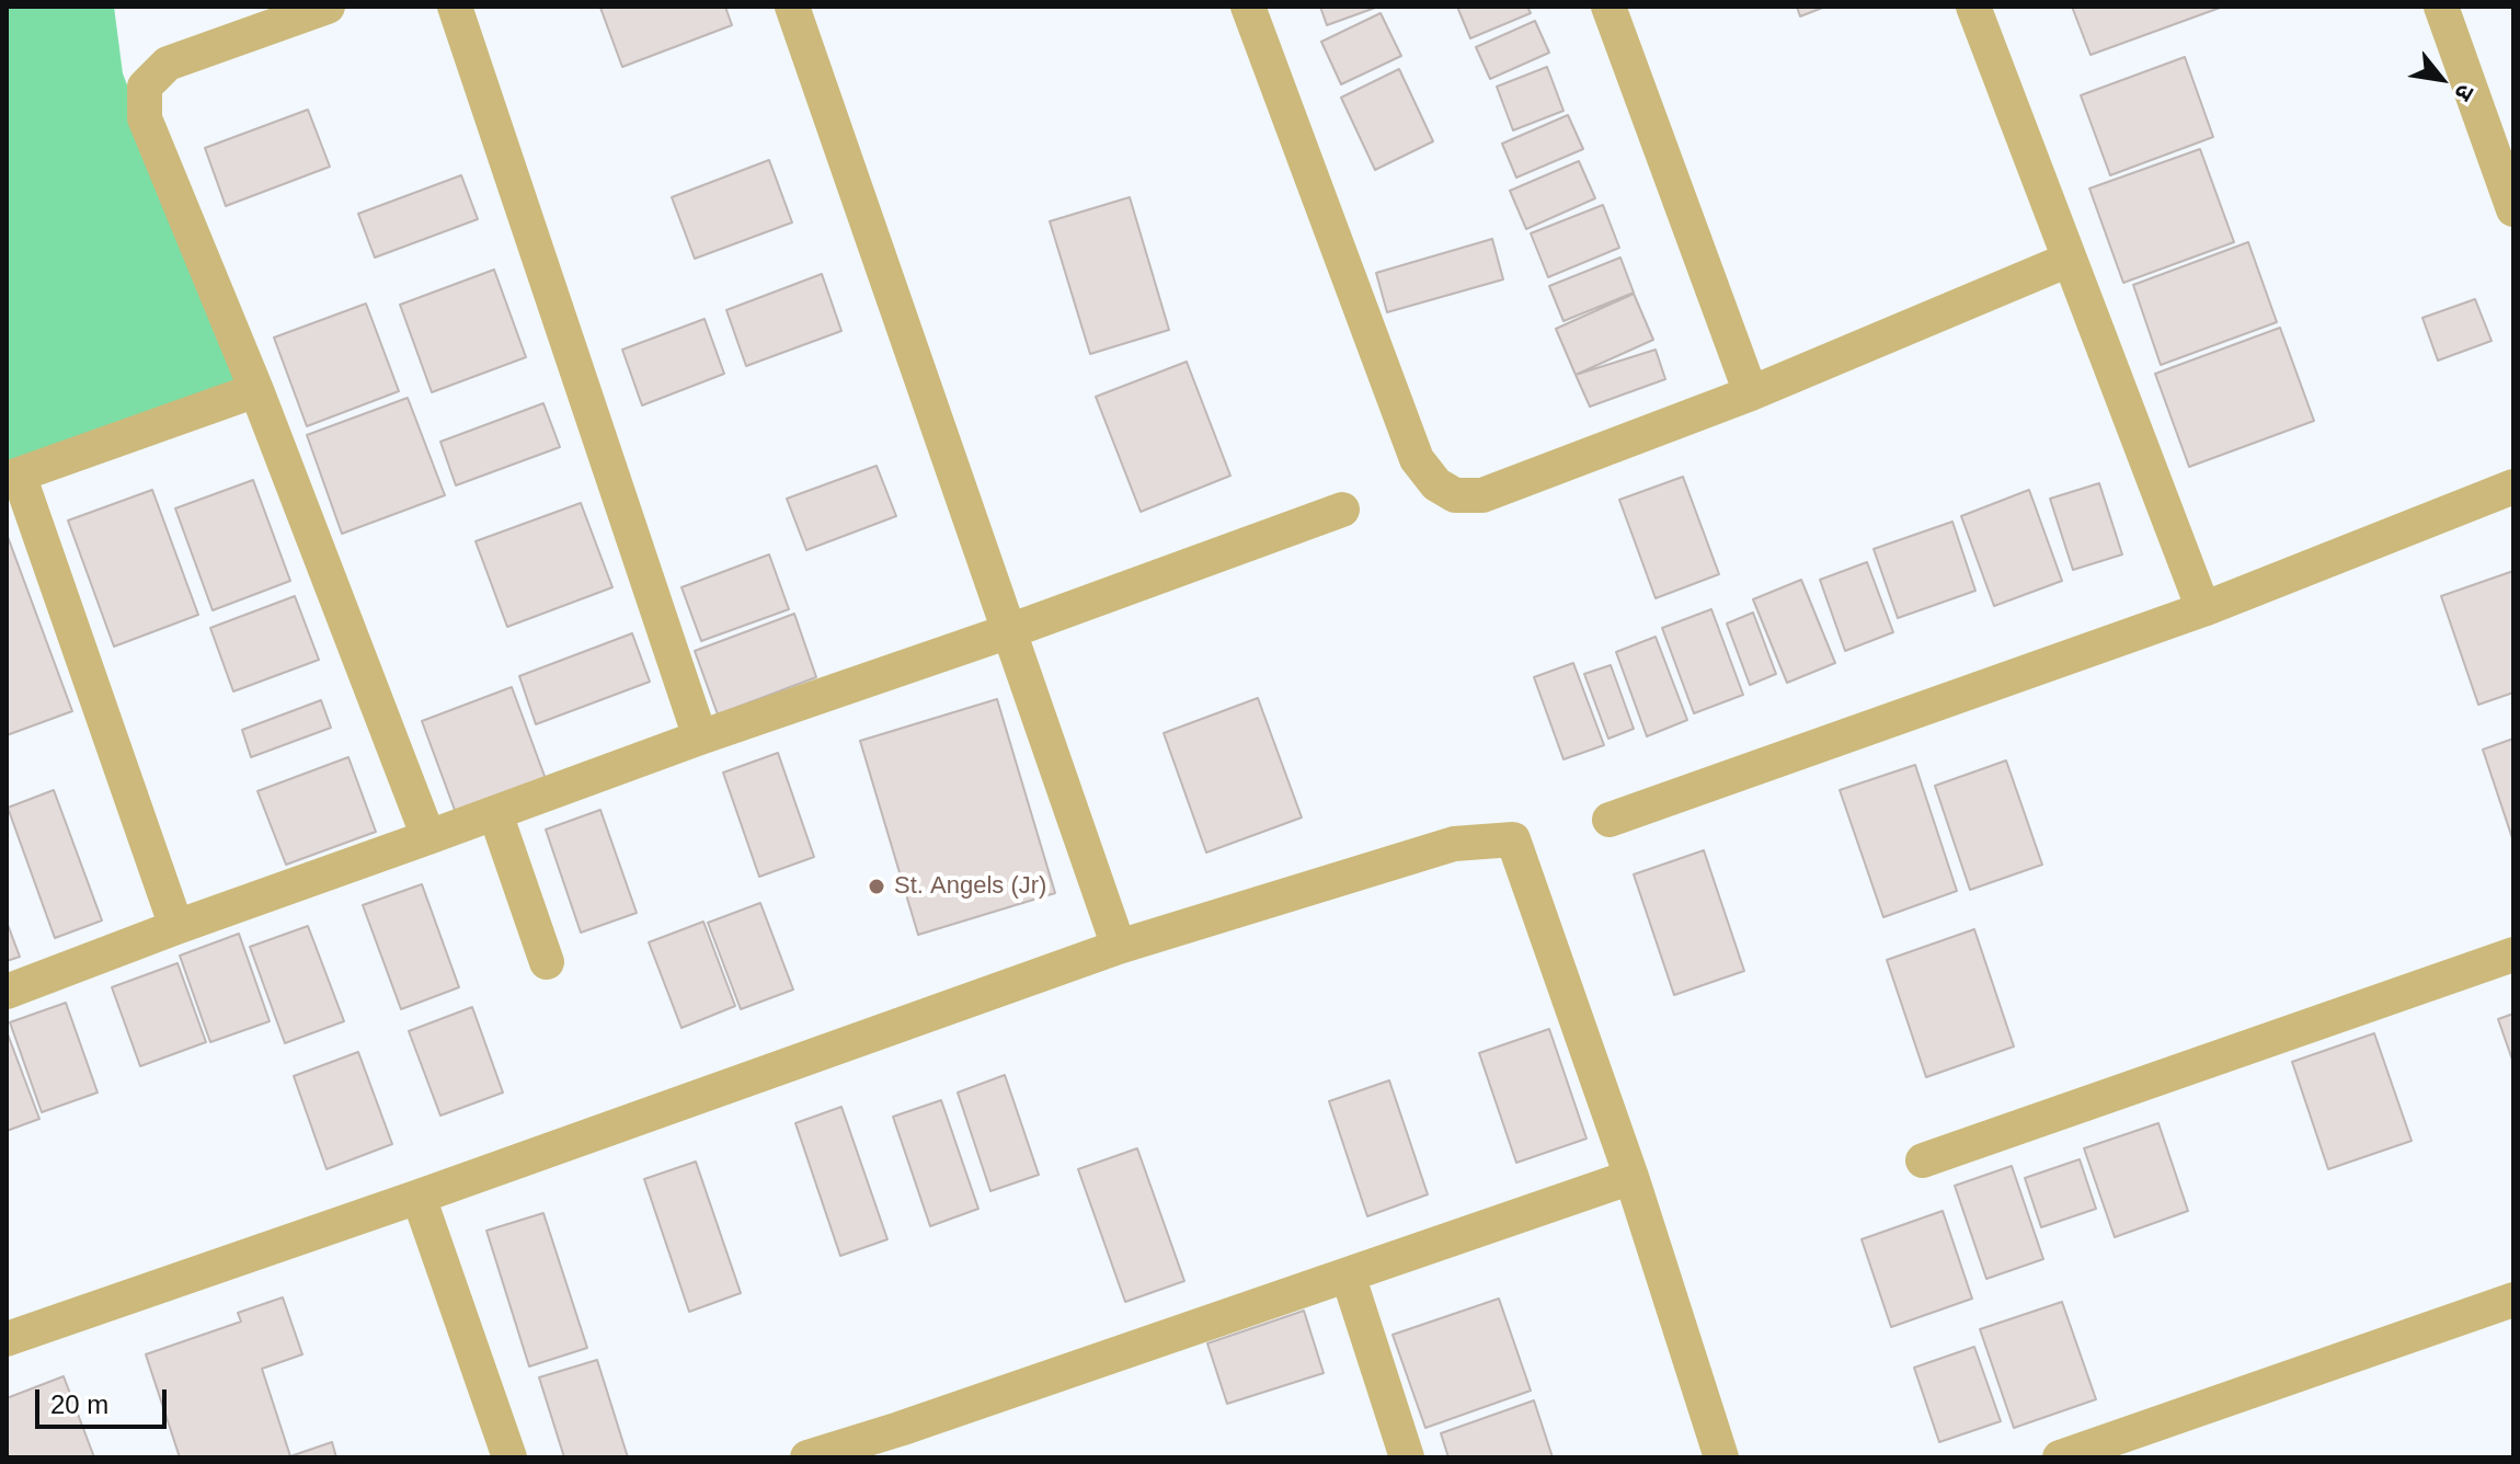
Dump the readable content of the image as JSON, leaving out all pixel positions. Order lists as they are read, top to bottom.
{
  "places": ["St. Angels (Jr)"],
  "scale_bar": "20 m",
  "north": "bottom right"
}
